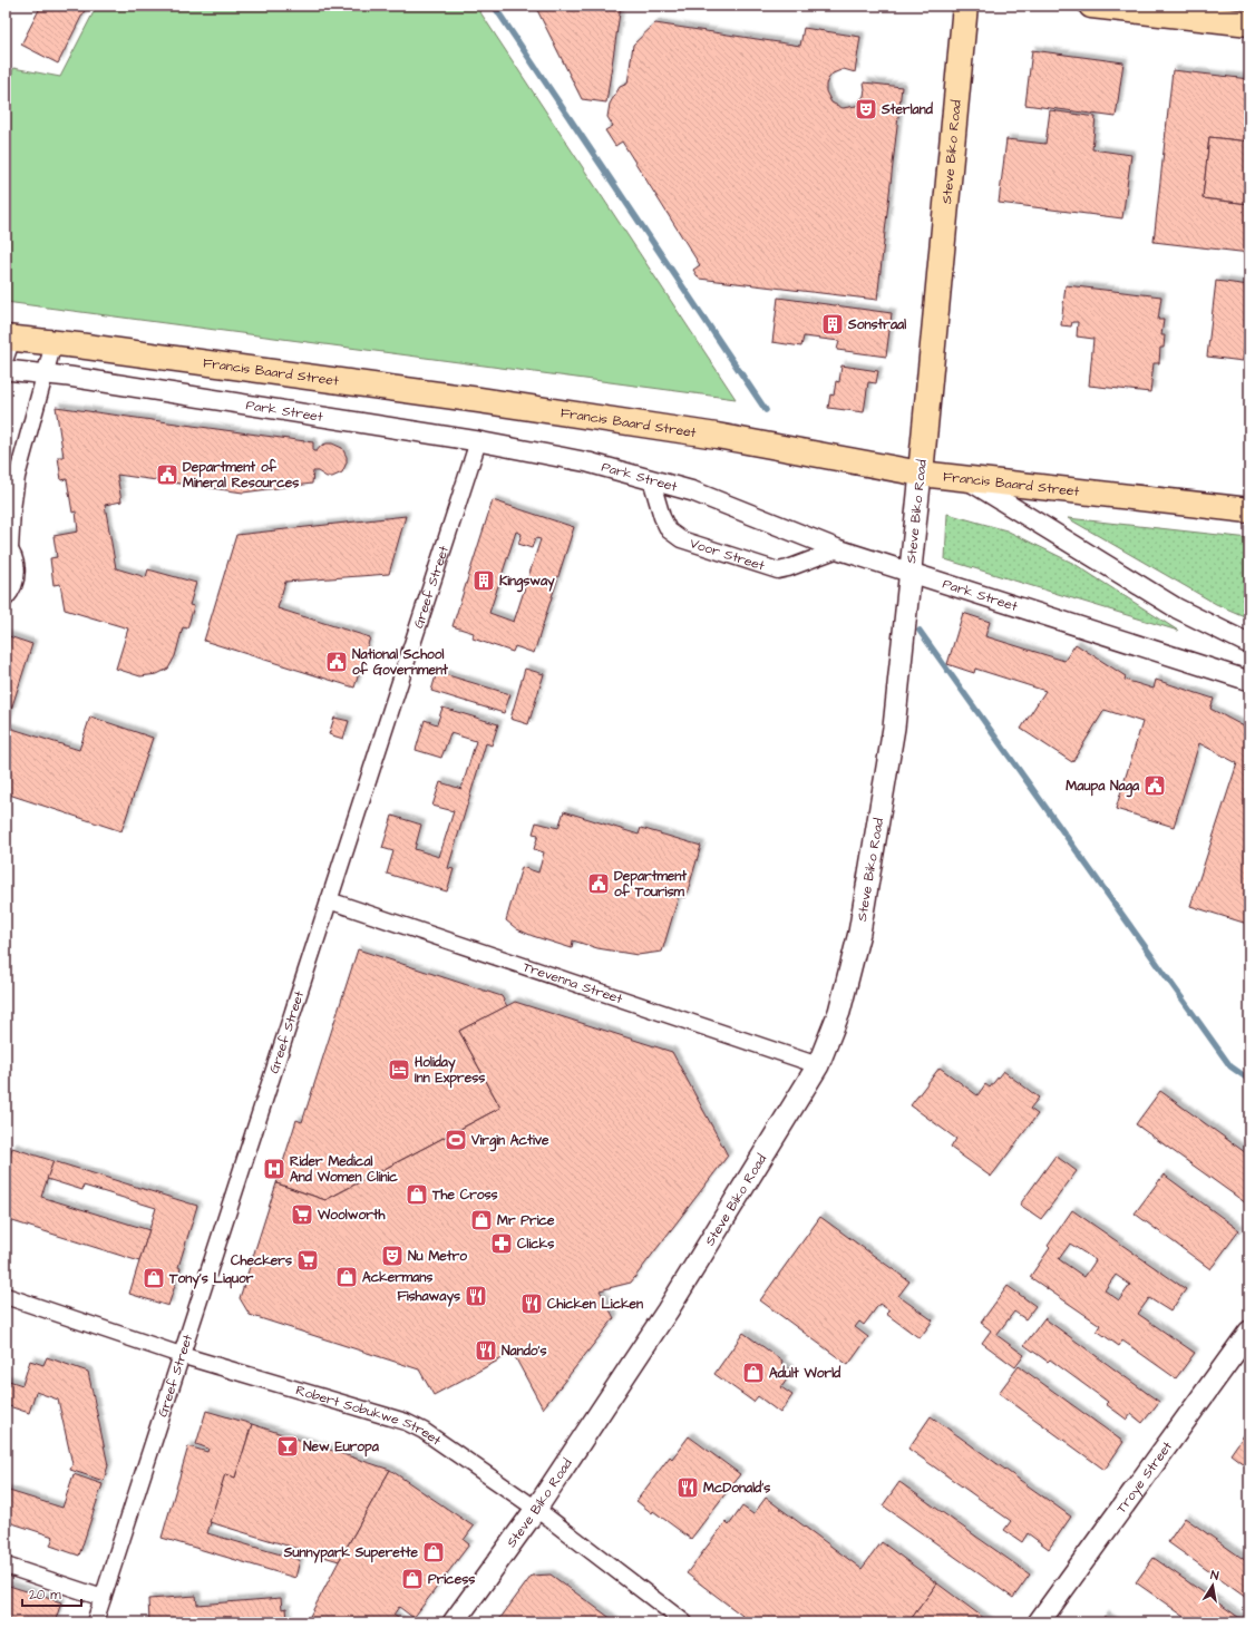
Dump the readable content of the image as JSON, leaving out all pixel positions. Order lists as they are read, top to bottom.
{
  "streets": {
    "main road": ["Steve Biko Road", "Francis Baard Street", "Troye Street"],
    "street": [
      "Park Street",
      "Voor Street",
      "Greef Street",
      "Trevenna Street",
      "Robert Sobukwe Street"
    ]
  },
  "crossings": [
    ["Steve Biko Road", "Francis Baard Street"],
    ["Steve Biko Road", "Park Street"],
    ["Steve Biko Road", "Trevenna Street"],
    ["Steve Biko Road", "Robert Sobukwe Street"],
    ["Park Street", "Voor Street"],
    ["Park Street", "Greef Street"],
    ["Greef Street", "Trevenna Street"],
    ["Greef Street", "Robert Sobukwe Street"]
  ],
  "places": {
    "theatre": ["Sterland", "Nu Metro"],
    "building": ["Sonstraal", "Kingsway"],
    "public building": [
      "Department of Mineral Resources",
      "National School of Government",
      "Maupa Naga",
      "Department of Tourism"
    ],
    "hotel": ["Holiday Inn Express"],
    "sports": ["Virgin Active"],
    "hospital": ["Rider Medical And Women Clinic"],
    "shop": [
      "The Cross",
      "Mr Price",
      "Ackermans",
      "Tony's Liquor",
      "Adult World",
      "Sunnypark Superette",
      "Pricess"
    ],
    "supermarket": ["Woolworth", "Checkers"],
    "pharmacy": ["Clicks"],
    "restaurant": [
      "Fishaways",
      "Chicken Licken",
      "Nando's",
      "McDonald's"
    ],
    "bar": ["New Europa"]
  },
  "scale_bar": "20 m",
  "north": "top"
}
